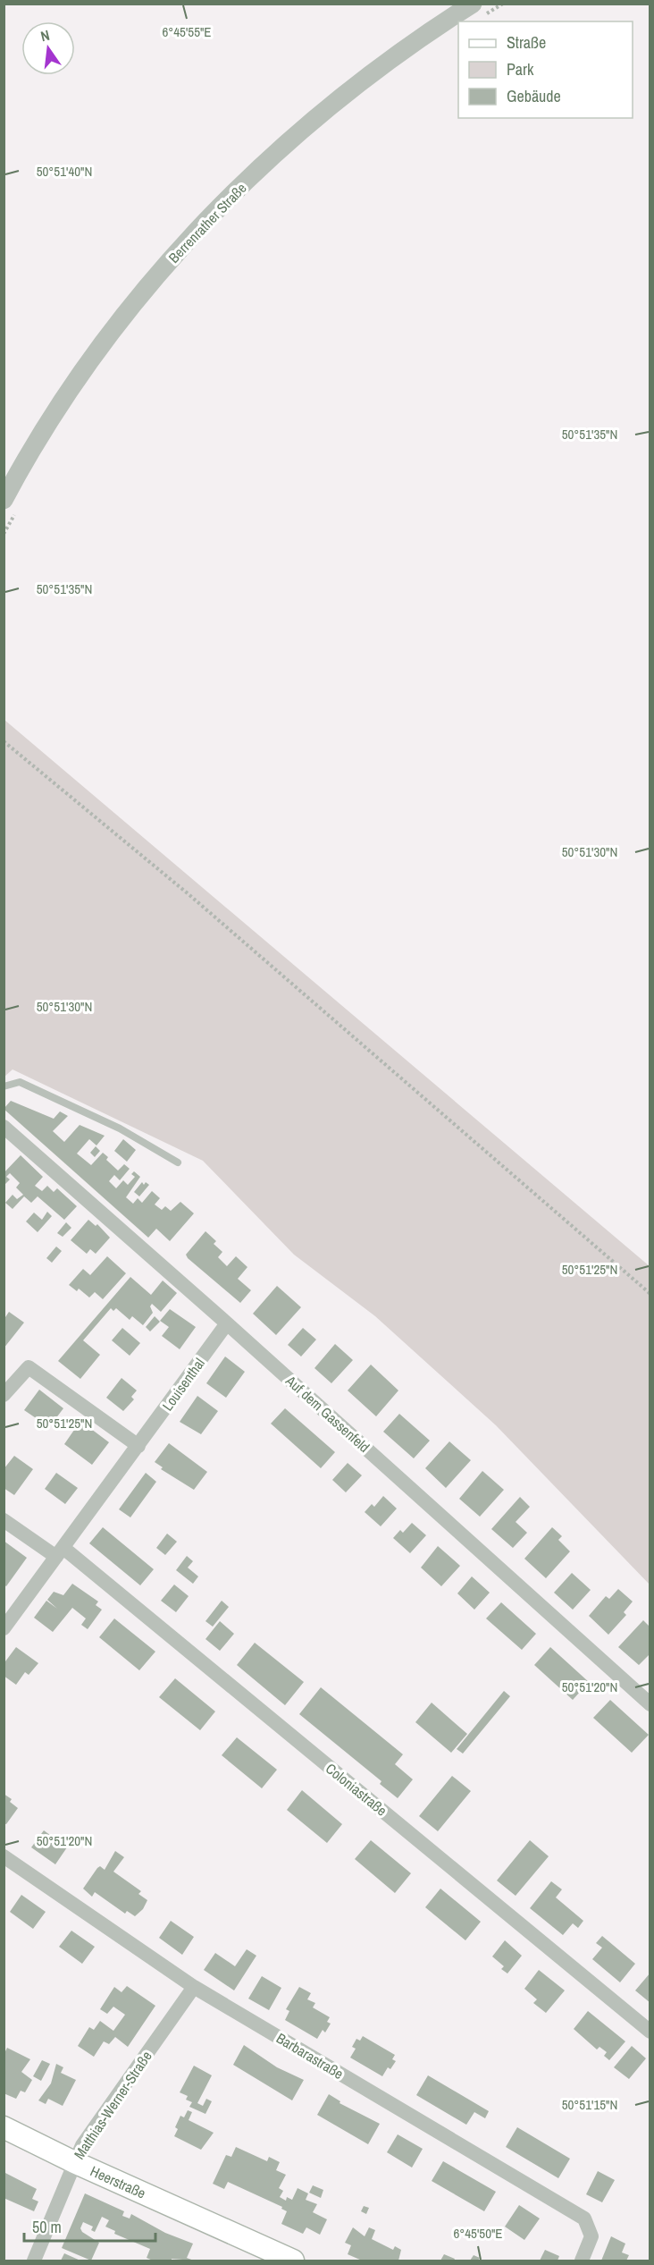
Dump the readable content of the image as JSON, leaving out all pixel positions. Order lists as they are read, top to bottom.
{
  "streets": {
    "main road": ["Heerstraße"],
    "street": [
      "Berrenrather Straße",
      "Louisenthal",
      "Auf dem Gassenfeld",
      "Coloniastraße",
      "Barbarastraße",
      "Matthias-Werner-Straße"
    ]
  },
  "crossings": [
    ["Louisenthal", "Auf dem Gassenfeld"],
    ["Louisenthal", "Coloniastraße"],
    ["Barbarastraße", "Matthias-Werner-Straße"],
    ["Matthias-Werner-Straße", "Heerstraße"]
  ],
  "legend": ["Straße", "Park", "Gebäude"],
  "scale_bar": "50 m",
  "north": "top",
  "coordinates": [
    "6°45'55\"E",
    "50°51'40\"N",
    "50°51'35\"N",
    "50°51'30\"N",
    "50°51'25\"N",
    "50°51'20\"N",
    "50°51'15\"N",
    "6°45'50\"E"
  ]
}
